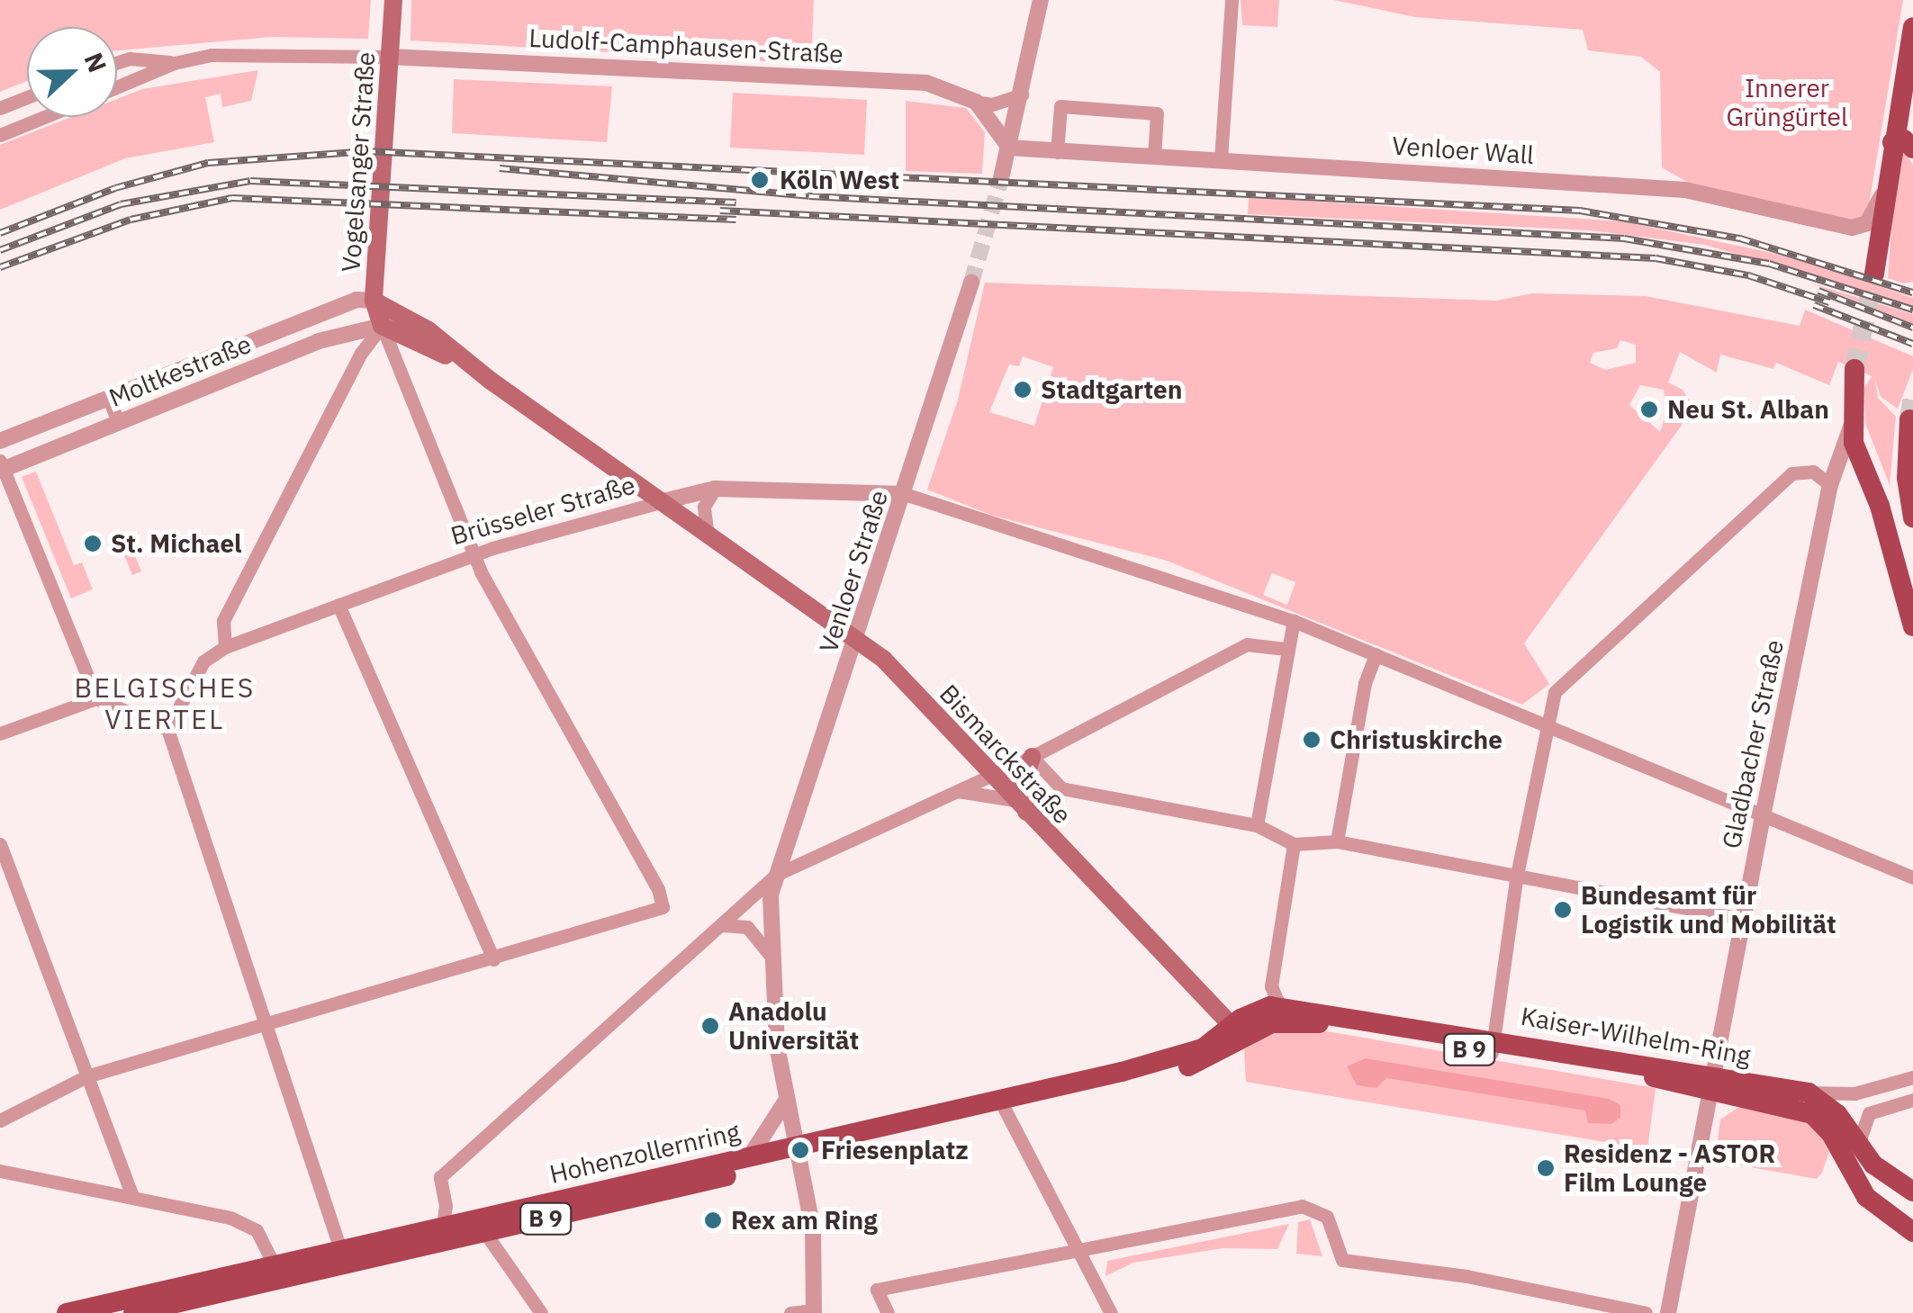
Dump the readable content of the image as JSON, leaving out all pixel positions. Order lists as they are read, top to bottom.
{
  "streets": {
    "main road": [
      "Vogelsanger Straße",
      "Bismarckstraße",
      "Kaiser-Wilhelm-Ring",
      "B 9",
      "Hohenzollernring"
    ],
    "street": [
      "Ludolf-Camphausen-Straße",
      "Venloer Wall",
      "Moltkestraße",
      "Brüsseler Straße",
      "Venloer Straße",
      "Gladbacher Straße"
    ]
  },
  "crossings": [
    ["Ludolf-Camphausen-Straße", "Vogelsanger Straße"],
    ["Vogelsanger Straße", "Moltkestraße"],
    ["Vogelsanger Straße", "Bismarckstraße"],
    ["Moltkestraße", "Bismarckstraße"],
    ["Brüsseler Straße", "Venloer Straße"],
    ["Brüsseler Straße", "Bismarckstraße"],
    ["Venloer Straße", "Bismarckstraße"],
    ["Gladbacher Straße", "Kaiser-Wilhelm-Ring"],
    ["Kaiser-Wilhelm-Ring", "B 9"],
    ["Kaiser-Wilhelm-Ring", "Hohenzollernring"]
  ],
  "districts": ["BELGISCHES VIERTEL"],
  "parks": ["Innerer Grüngürtel"],
  "places": [
    "Köln West",
    "Stadtgarten",
    "Neu St. Alban",
    "St. Michael",
    "Christuskirche",
    "Bundesamt für Logistik und Mobilität",
    "Anadolu Universität",
    "Friesenplatz",
    "Residenz - ASTOR Film Lounge",
    "Rex am Ring"
  ],
  "north": "right"
}
